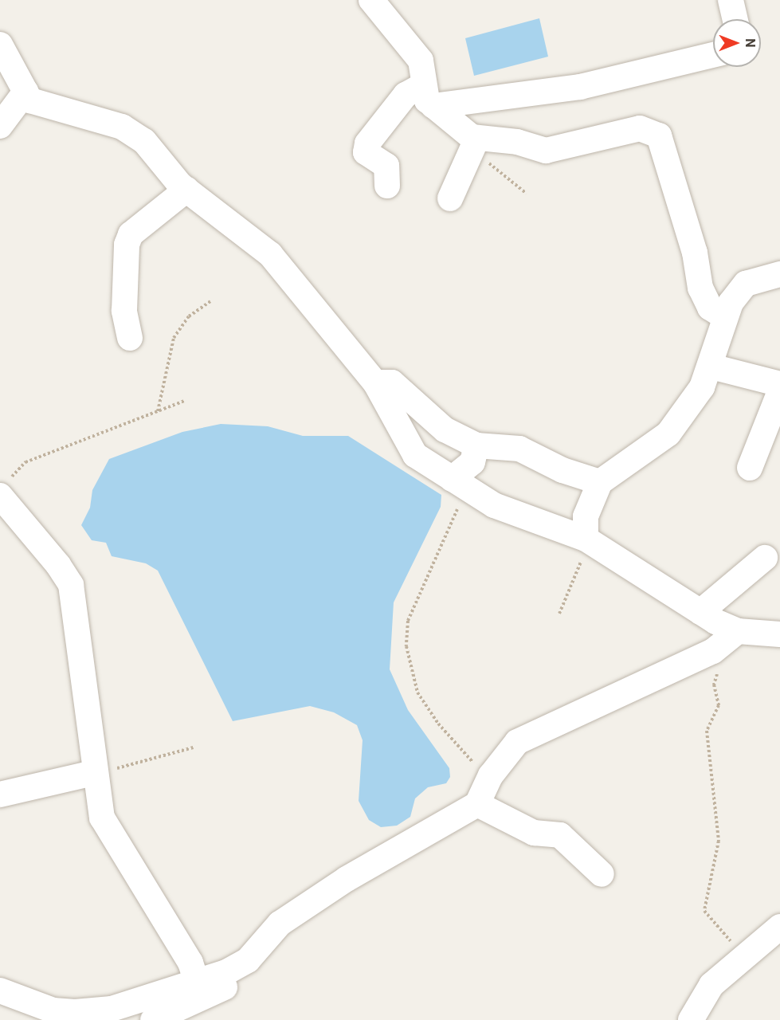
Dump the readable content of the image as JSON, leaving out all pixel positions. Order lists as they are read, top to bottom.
{
  "north": "right"
}
